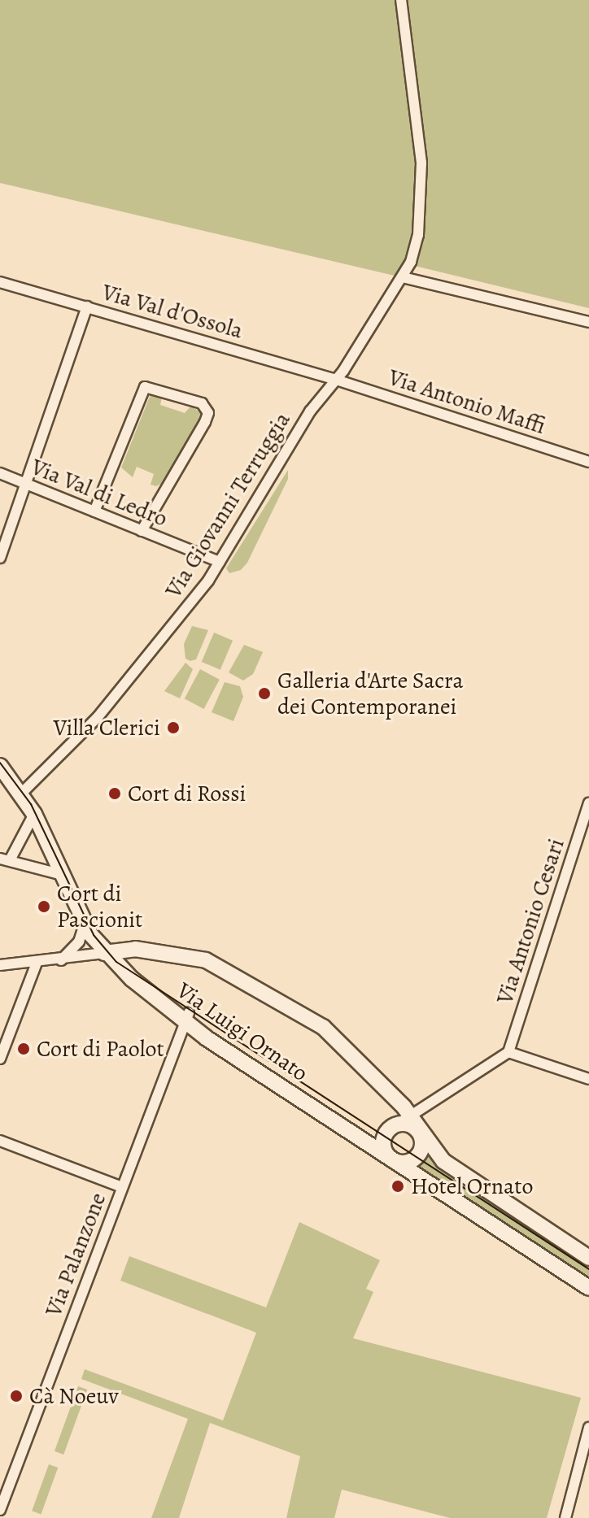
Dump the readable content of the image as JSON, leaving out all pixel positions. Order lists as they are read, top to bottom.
{
  "streets": {
    "main road": ["Via Luigi Ornato"],
    "street": [
      "Via Val d'Ossola",
      "Via Antonio Maffi",
      "Via Val di Ledro",
      "Via Giovanni Terruggia",
      "Via Antonio Cesari",
      "Via Palanzone"
    ]
  },
  "crossings": [
    ["Via Val d'Ossola", "Via Antonio Maffi"],
    ["Via Val d'Ossola", "Via Giovanni Terruggia"],
    ["Via Antonio Maffi", "Via Giovanni Terruggia"],
    ["Via Val di Ledro", "Via Giovanni Terruggia"],
    ["Via Giovanni Terruggia", "Via Luigi Ornato"],
    ["Via Luigi Ornato", "Via Palanzone"]
  ],
  "places": [
    "Galleria d'Arte Sacra dei Contemporanei",
    "Villa Clerici",
    "Cort di Rossi",
    "Cort di Pascionit",
    "Cort di Paolot",
    "Hotel Ornato",
    "Cà Noeuv"
  ]
}
